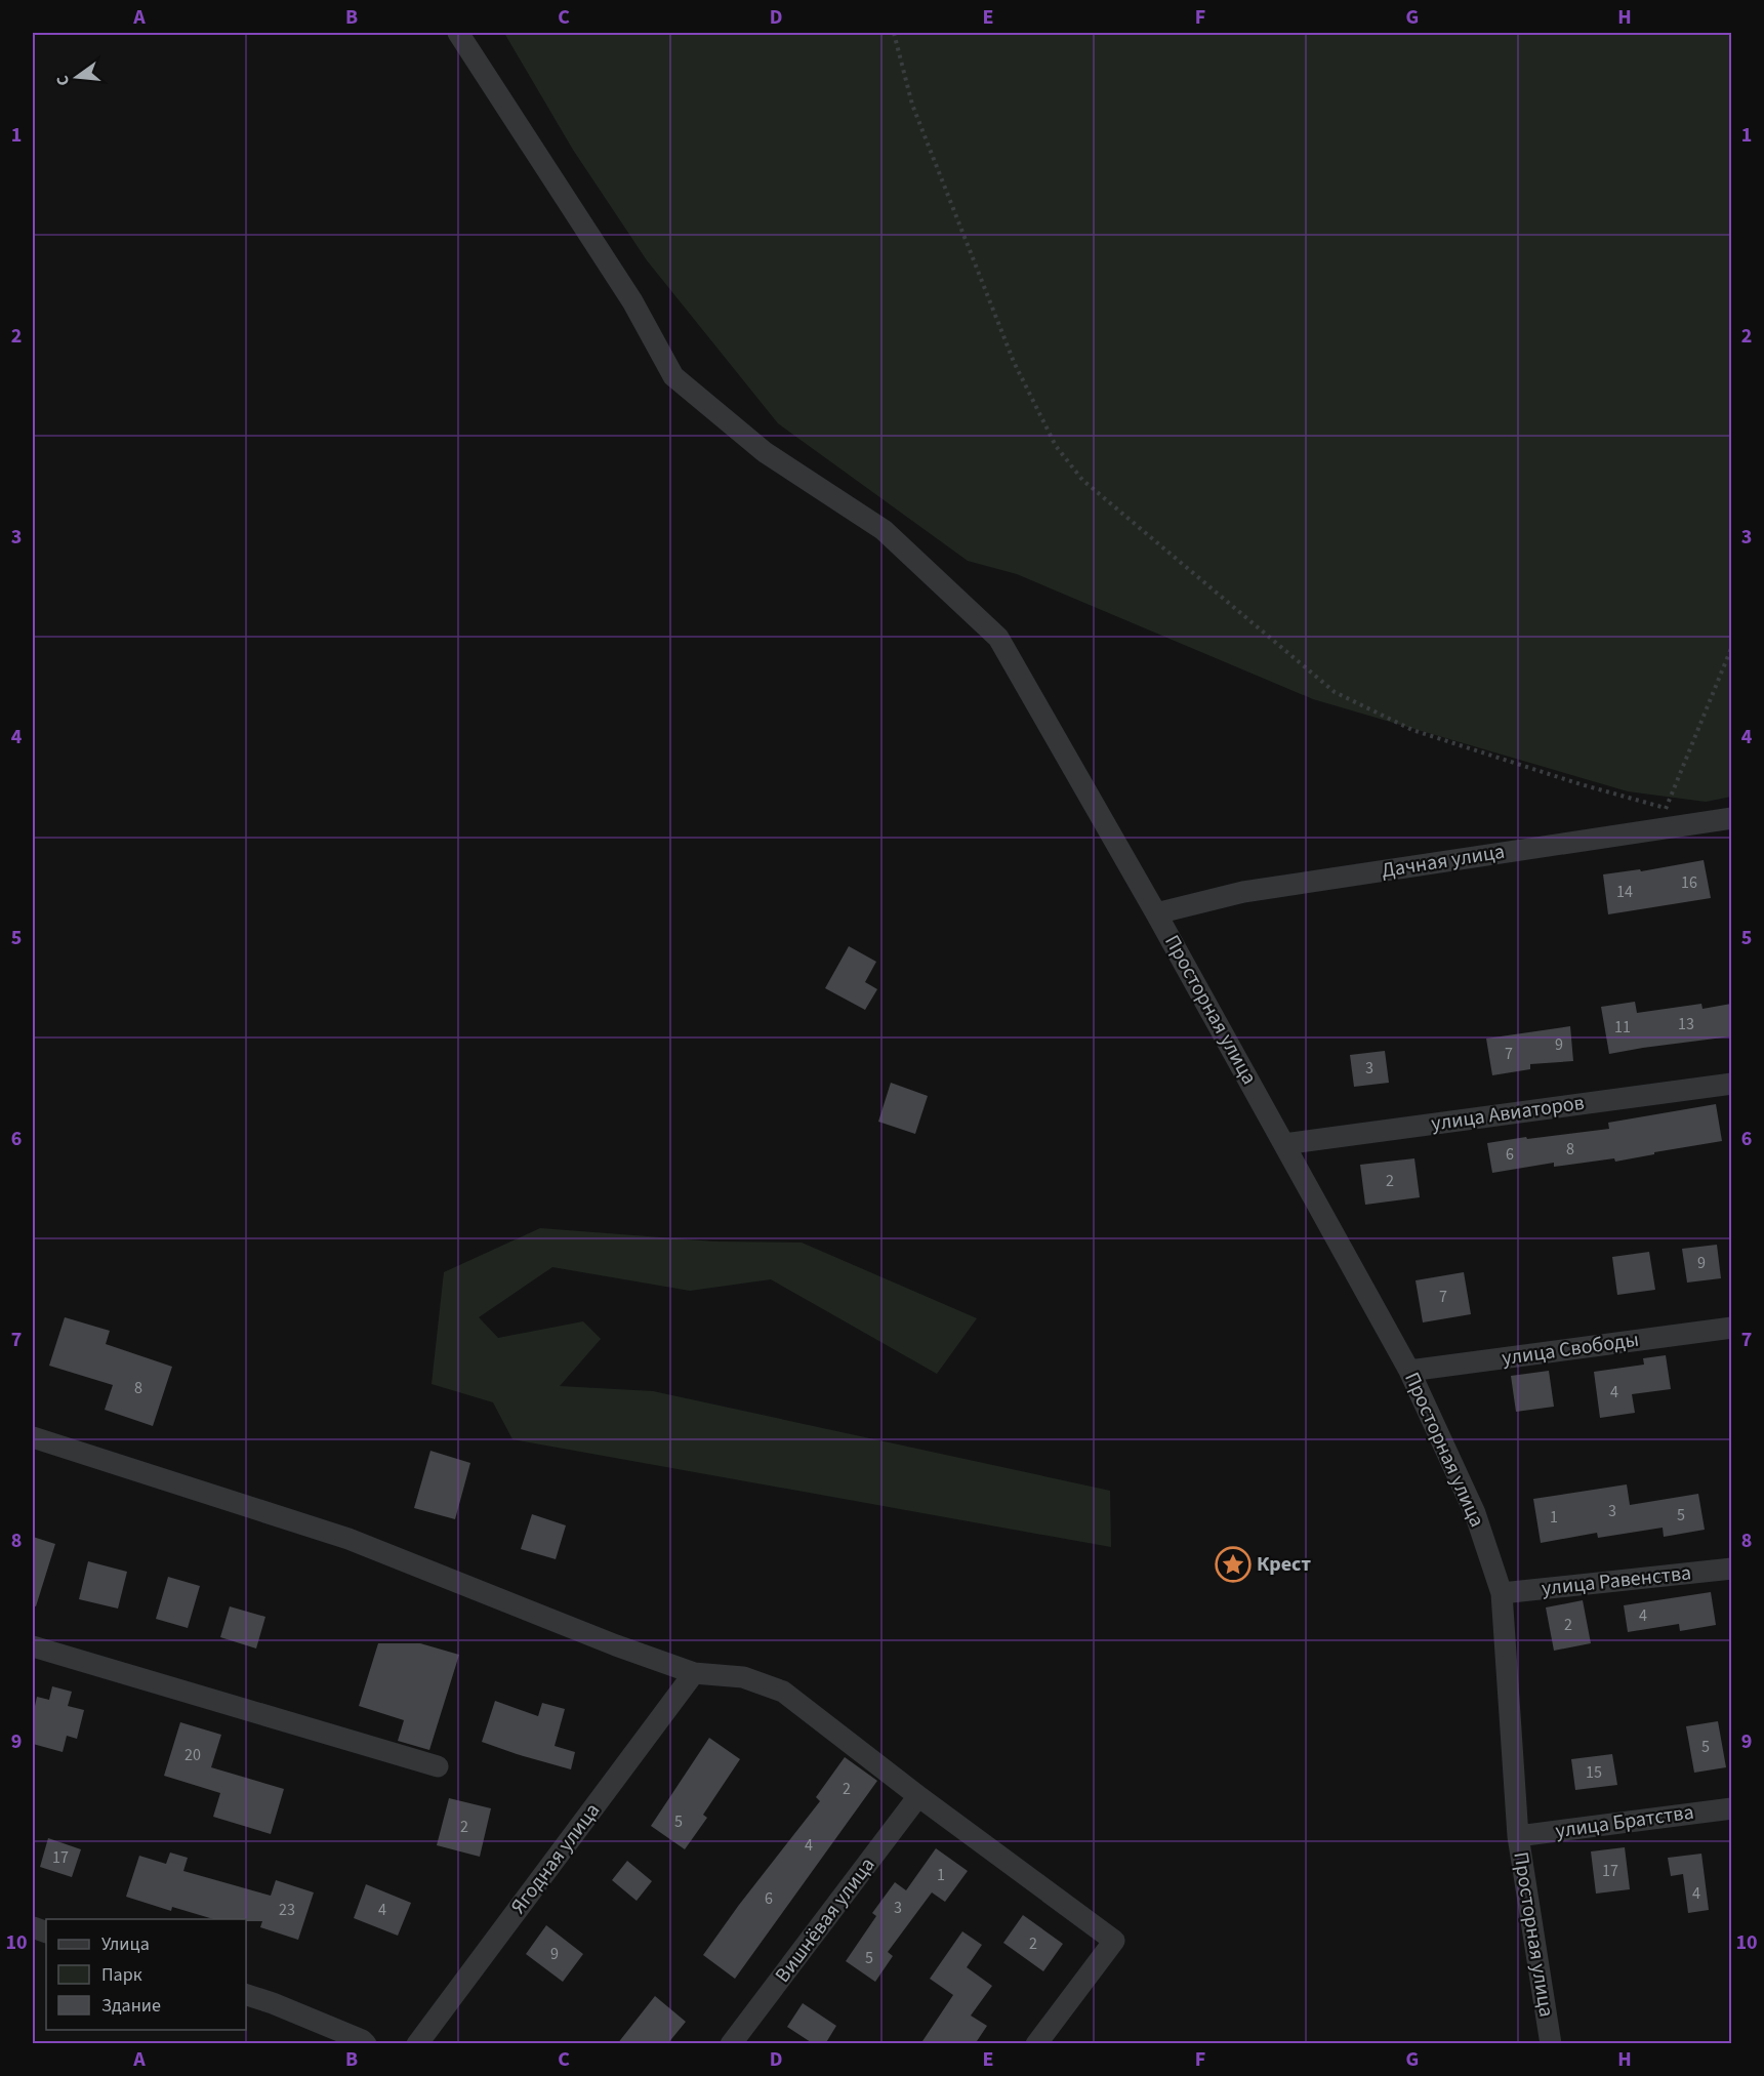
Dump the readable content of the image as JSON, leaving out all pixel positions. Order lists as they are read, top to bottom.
{
  "streets": {
    "street": [
      "Дачная улица",
      "Просторная улица",
      "улица Авиаторов",
      "улица Свободы",
      "улица Равенства",
      "улица Братства",
      "Ягодная улица",
      "Вишнёвая улица"
    ]
  },
  "crossings": [
    ["Дачная улица", "Просторная улица"],
    ["Просторная улица", "улица Авиаторов"],
    ["Просторная улица", "улица Свободы"],
    ["Просторная улица", "улица Равенства"],
    ["Просторная улица", "улица Братства"]
  ],
  "places": {
    "place": ["Крест"]
  },
  "house_numbers": [
    "16",
    "14",
    "13",
    "11",
    "9",
    "7",
    "3",
    "8",
    "6",
    "2",
    "9",
    "7",
    "8",
    "4",
    "3",
    "5",
    "1",
    "4",
    "2",
    "5",
    "20",
    "15",
    "2",
    "5",
    "2",
    "4",
    "17",
    "17",
    "1",
    "4",
    "6",
    "3",
    "23",
    "4",
    "2",
    "9",
    "5"
  ],
  "legend": ["Улица", "Парк", "Здание"],
  "north": "left",
  "grid": {
    "columns": [
      "A",
      "B",
      "C",
      "D",
      "E",
      "F",
      "G",
      "H"
    ],
    "rows": [
      "1",
      "2",
      "3",
      "4",
      "5",
      "6",
      "7",
      "8",
      "9",
      "10"
    ]
  }
}
